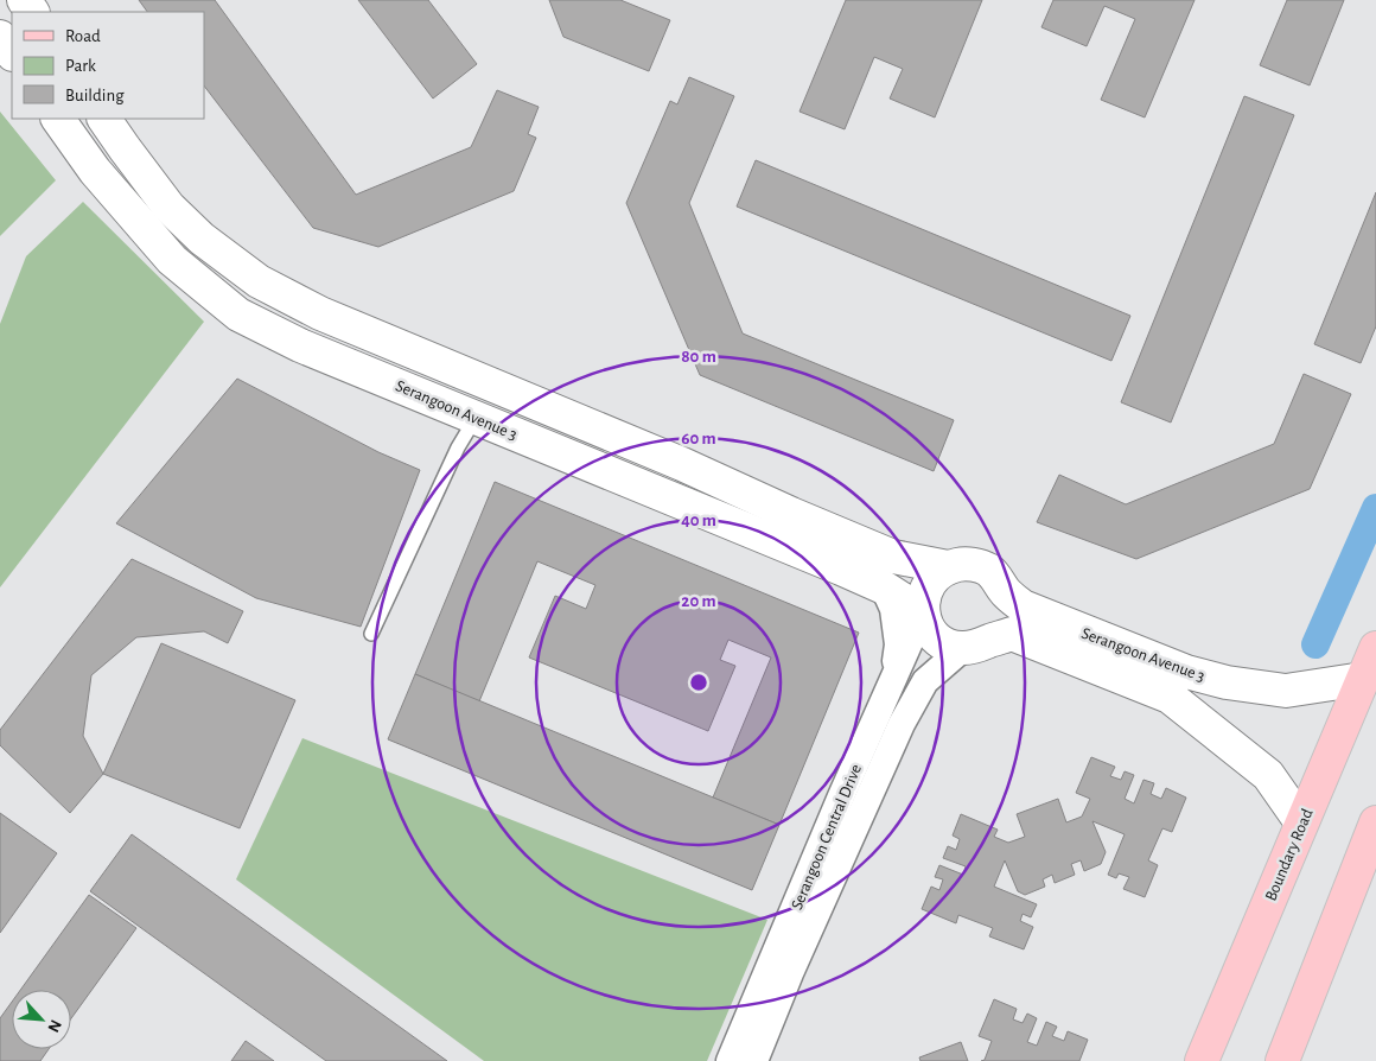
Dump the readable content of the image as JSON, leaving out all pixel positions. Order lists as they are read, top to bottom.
{
  "streets": {
    "main road": ["Boundary Road"],
    "street": ["Serangoon Avenue 3", "Serangoon Central Drive"]
  },
  "crossings": [
    ["Serangoon Avenue 3", "Serangoon Central Drive"],
    ["Serangoon Avenue 3", "Boundary Road"]
  ],
  "legend": ["Road", "Park", "Building"],
  "north": "bottom right",
  "rings": [
    "80 m",
    "60 m",
    "40 m",
    "20 m"
  ]
}
